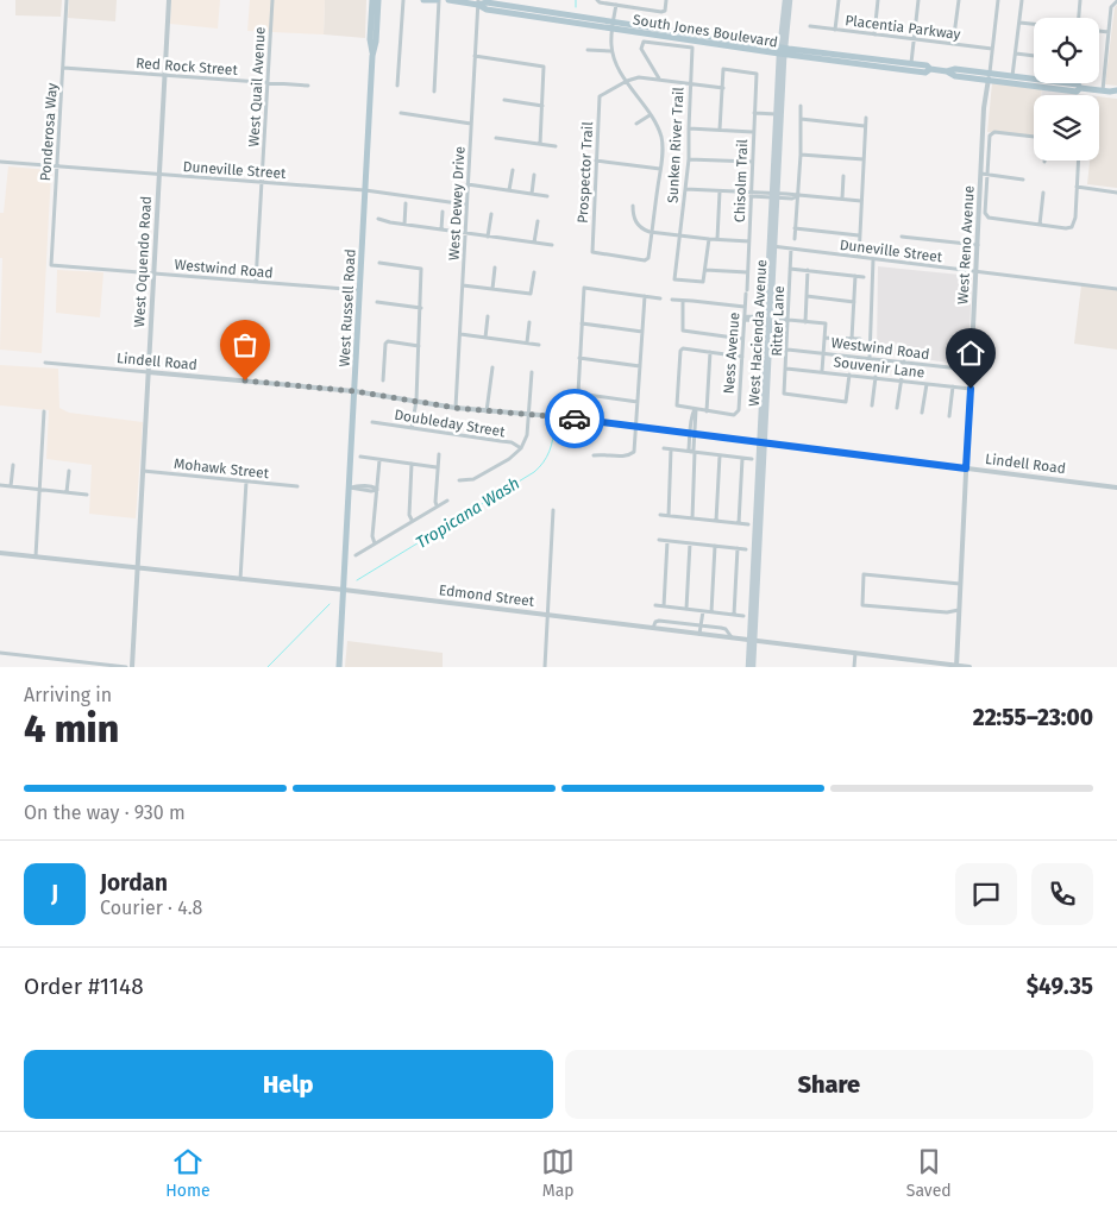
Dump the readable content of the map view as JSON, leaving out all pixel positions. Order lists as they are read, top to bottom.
{
  "streets": {
    "main road": ["South Jones Boulevard", "West Russell Road", "West Hacienda Avenue"],
    "street": [
      "Placentia Parkway",
      "Red Rock Street",
      "West Quail Avenue",
      "Ponderosa Way",
      "Sunken River Trail",
      "Duneville Street",
      "Prospector Trail",
      "Chisolm Trail",
      "West Dewey Drive",
      "West Reno Avenue",
      "West Oquendo Road",
      "Westwind Road",
      "Ritter Lane",
      "Ness Avenue",
      "Lindell Road",
      "Souvenir Lane",
      "Doubleday Street",
      "Mohawk Street",
      "Edmond Street"
    ]
  },
  "crossings": [
    ["South Jones Boulevard", "West Dewey Drive"],
    ["South Jones Boulevard", "West Reno Avenue"],
    ["South Jones Boulevard", "West Hacienda Avenue"],
    ["Red Rock Street", "West Quail Avenue"],
    ["Red Rock Street", "Ponderosa Way"],
    ["Red Rock Street", "West Oquendo Road"],
    ["West Quail Avenue", "Duneville Street"],
    ["West Quail Avenue", "Westwind Road"],
    ["Ponderosa Way", "Duneville Street"],
    ["Ponderosa Way", "Westwind Road"],
    ["Duneville Street", "West Dewey Drive"],
    ["Duneville Street", "West Reno Avenue"],
    ["Duneville Street", "West Oquendo Road"],
    ["Duneville Street", "West Russell Road"],
    ["Duneville Street", "Ritter Lane"],
    ["Duneville Street", "West Hacienda Avenue"],
    ["Chisolm Trail", "Ness Avenue"],
    ["West Dewey Drive", "Lindell Road"],
    ["West Reno Avenue", "Westwind Road"],
    ["West Reno Avenue", "Lindell Road"],
    ["West Reno Avenue", "Souvenir Lane"],
    ["West Reno Avenue", "Edmond Street"],
    ["West Oquendo Road", "Westwind Road"],
    ["West Oquendo Road", "Lindell Road"],
    ["West Oquendo Road", "Mohawk Street"],
    ["West Oquendo Road", "Edmond Street"],
    ["Westwind Road", "West Russell Road"],
    ["Westwind Road", "Ritter Lane"],
    ["West Russell Road", "Lindell Road"],
    ["West Russell Road", "Edmond Street"],
    ["Ritter Lane", "Souvenir Lane"],
    ["West Hacienda Avenue", "Lindell Road"],
    ["West Hacienda Avenue", "Edmond Street"]
  ],
  "water": ["Tropicana Wash"],
  "page": {
    "heading": ["4 min", "Arriving in", "22:55–23:00"],
    "panel": [
      "Jordan",
      "Courier · 4.8",
      "Order #1148",
      "$49.35"
    ],
    "bar": "On the way · 930 m",
    "round": "J",
    "buttons": ["Help", "Share"],
    "tabs": ["Home", "Map", "Saved"]
  }
}
